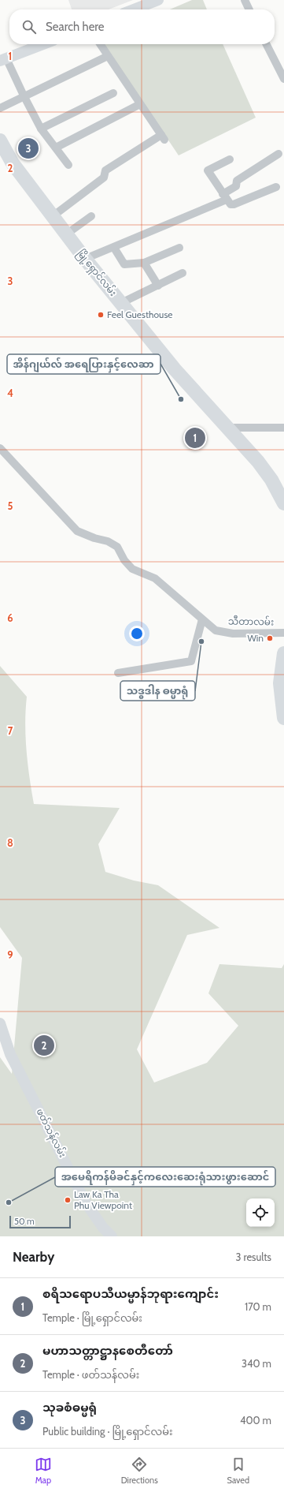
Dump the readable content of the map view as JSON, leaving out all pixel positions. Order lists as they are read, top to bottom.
{
  "streets": {
    "highway": ["မြို့ရှောင်လမ်း"],
    "street": ["သီတာလမ်း", "ဖတ်သန်လမ်း"]
  },
  "places": [
    "Feel Guesthouse",
    "အိန်ဂျယ်လ် အရေပြားနှင့်လေဆာ",
    "Win",
    "သဒ္ဓဒါန ဓမ္မာရုံ",
    "Law Ka Tha Phu Viewpoint",
    "အမေရိကန်မိခင်နှင့်ကလေးဆေးရုံသားဖွားဆောင်"
  ],
  "scale_bar": "50 m",
  "page": {
    "search": "Search here",
    "pins": ["3", "1", "2"],
    "scale": "50 m",
    "heading": ["Nearby", "3 results"],
    "list": [
      {
        "mark": "1",
        "name": "စရိသရောပသီယမ္မာန်ဘုရားကျောင်း",
        "note": "Temple · မြို့ရှောင်လမ်း",
        "value": "170 m"
      },
      {
        "mark": "2",
        "name": "မဟာသတ္တာဋ္ဌာနစေတီတော်",
        "note": "Temple · ဖတ်သန်လမ်း",
        "value": "340 m"
      },
      {
        "mark": "3",
        "name": "သုခစံဓမ္မရုံ",
        "note": "Public building · မြို့ရှောင်လမ်း",
        "value": "400 m"
      }
    ],
    "nav": ["Map", "Directions", "Saved"]
  },
  "grid": {
    "rows": [
      "1",
      "2",
      "3",
      "4",
      "5",
      "6",
      "7",
      "8",
      "9"
    ]
  }
}
